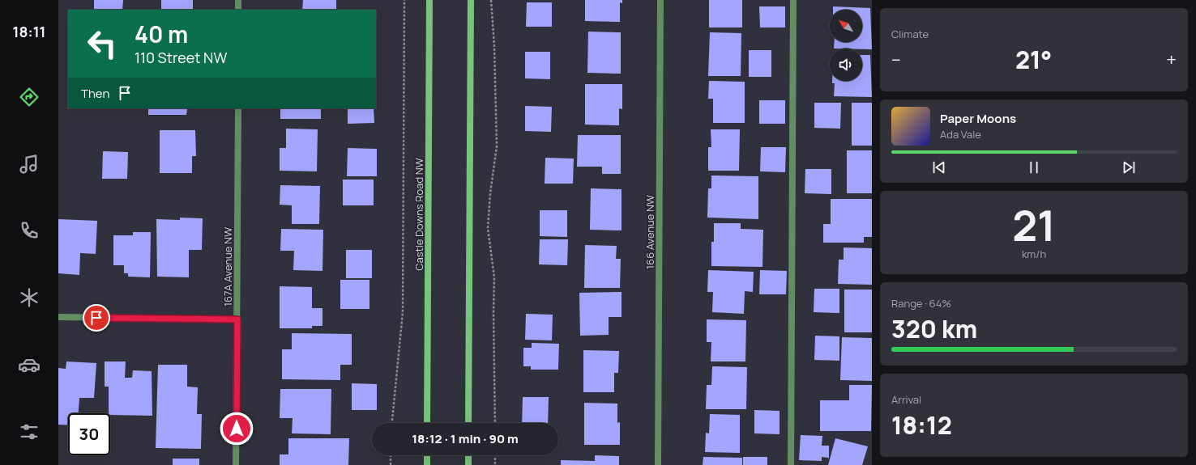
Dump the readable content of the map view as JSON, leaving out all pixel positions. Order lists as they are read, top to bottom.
{
  "streets": {
    "main road": ["Castle Downs Road NW"],
    "street": ["166 Avenue NW", "167A Avenue NW"]
  },
  "north": "top left",
  "page": {
    "tabs": "18:11",
    "tile": [
      "Climate",
      ["21", "km/h"],
      ["Range · 64%", "320 km"],
      ["Arrival", "18:12"]
    ],
    "turn": ["40 m", "110 Street NW"],
    "heat": ["−", "21°", "+"],
    "then": "Then",
    "song": ["Paper Moons", "Ada Vale"],
    "limit": "30",
    "trip": "18:12 · 1 min · 90 m"
  }
}
